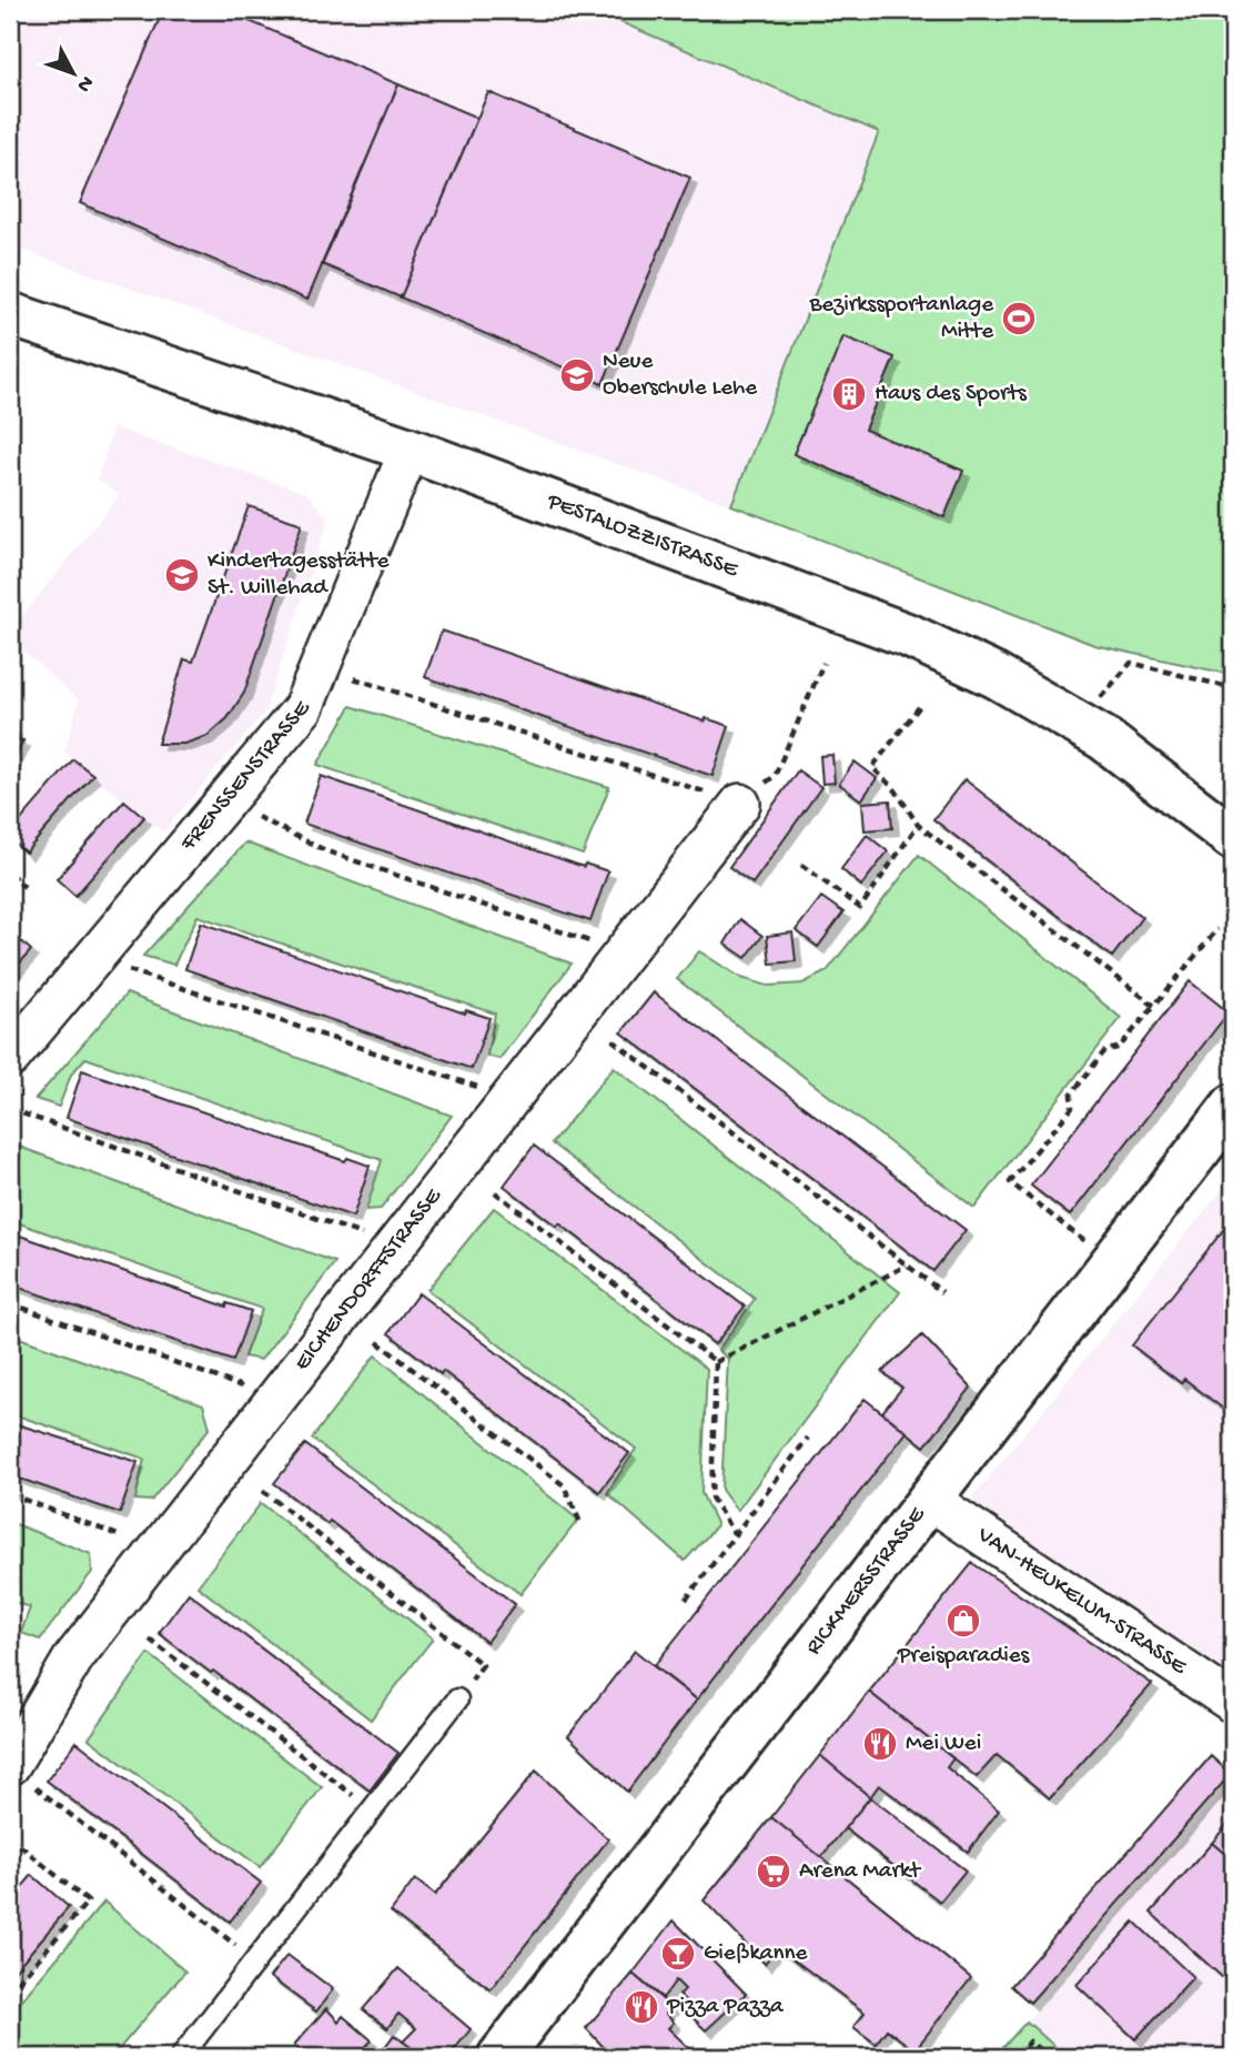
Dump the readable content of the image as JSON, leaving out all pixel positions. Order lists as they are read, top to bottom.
{
  "streets": {
    "street": [
      "PESTALOZZISTRASSE",
      "FRENSSENSTRASSE",
      "EICHENDORFFSTRASSE",
      "RICKMERSSTRASSE",
      "VAN-HEUKELUM-STRASSE"
    ]
  },
  "crossings": [
    ["PESTALOZZISTRASSE", "FRENSSENSTRASSE"],
    ["RICKMERSSTRASSE", "VAN-HEUKELUM-STRASSE"]
  ],
  "places": {
    "sports": ["Bezirkssportanlage Mitte"],
    "school or university": ["Neue Oberschule Lehe", "Kindertagesstätte St. Willehad"],
    "building": ["Haus des Sports"],
    "shop": ["Preisparadies"],
    "restaurant": ["Mei Wei", "Pizza Pazza"],
    "supermarket": ["Arena Markt"],
    "bar": ["Gießkanne"]
  },
  "north": "bottom right"
}
